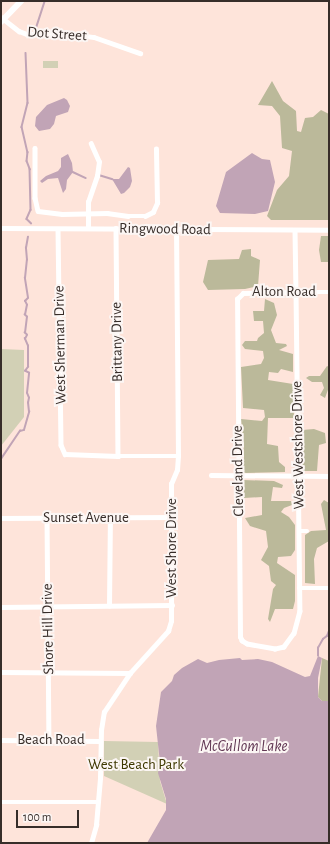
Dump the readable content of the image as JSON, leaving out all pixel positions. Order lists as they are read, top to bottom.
{
  "streets": {
    "street": [
      "Dot Street",
      "Ringwood Road",
      "Alton Road",
      "Brittany Drive",
      "West Sherman Drive",
      "West Westshore Drive",
      "Cleveland Drive",
      "Sunset Avenue",
      "West Shore Drive",
      "Shore Hill Drive",
      "Beach Road"
    ]
  },
  "crossings": [
    ["Ringwood Road", "Brittany Drive"],
    ["Ringwood Road", "West Sherman Drive"],
    ["Ringwood Road", "West Westshore Drive"],
    ["Ringwood Road", "West Shore Drive"],
    ["Alton Road", "West Westshore Drive"],
    ["Alton Road", "Cleveland Drive"],
    ["Brittany Drive", "West Sherman Drive"],
    ["West Westshore Drive", "Cleveland Drive"],
    ["Sunset Avenue", "West Shore Drive"],
    ["Sunset Avenue", "Shore Hill Drive"],
    ["West Shore Drive", "Beach Road"],
    ["Shore Hill Drive", "Beach Road"]
  ],
  "water": ["McCullom Lake"],
  "parks": ["West Beach Park"],
  "scale_bar": "100 m"
}
